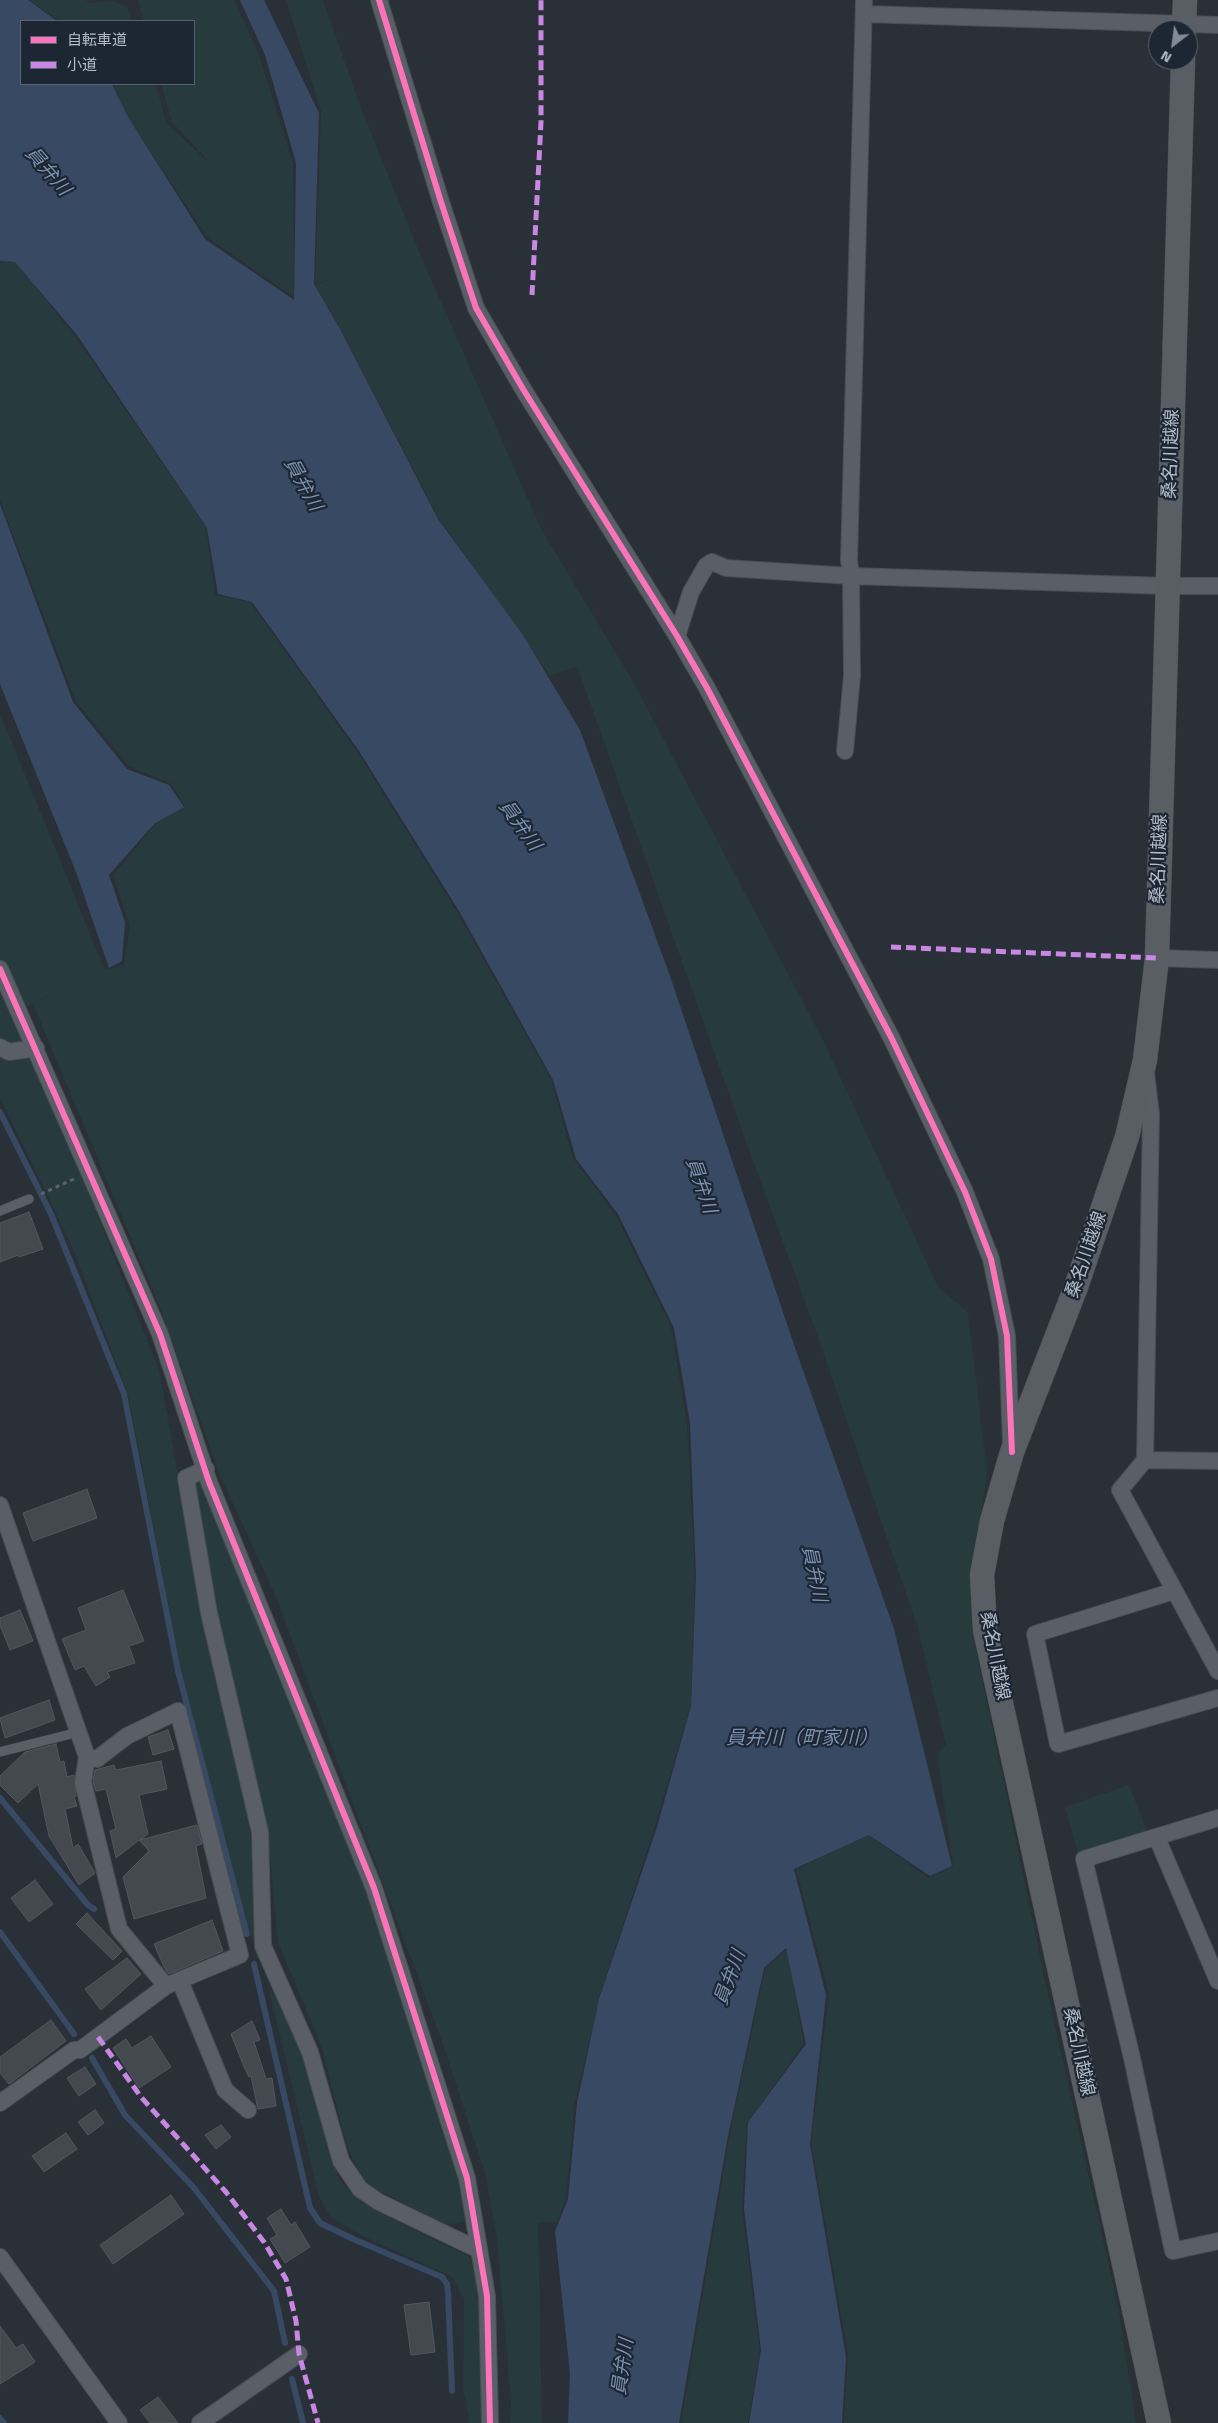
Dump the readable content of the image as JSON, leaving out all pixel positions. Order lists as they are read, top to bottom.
{
  "streets": {
    "main road": ["桑名川越線"]
  },
  "water": ["員弁川", "員弁川（町家川）"],
  "legend": ["自転車道", "小道"],
  "north": "bottom left"
}
